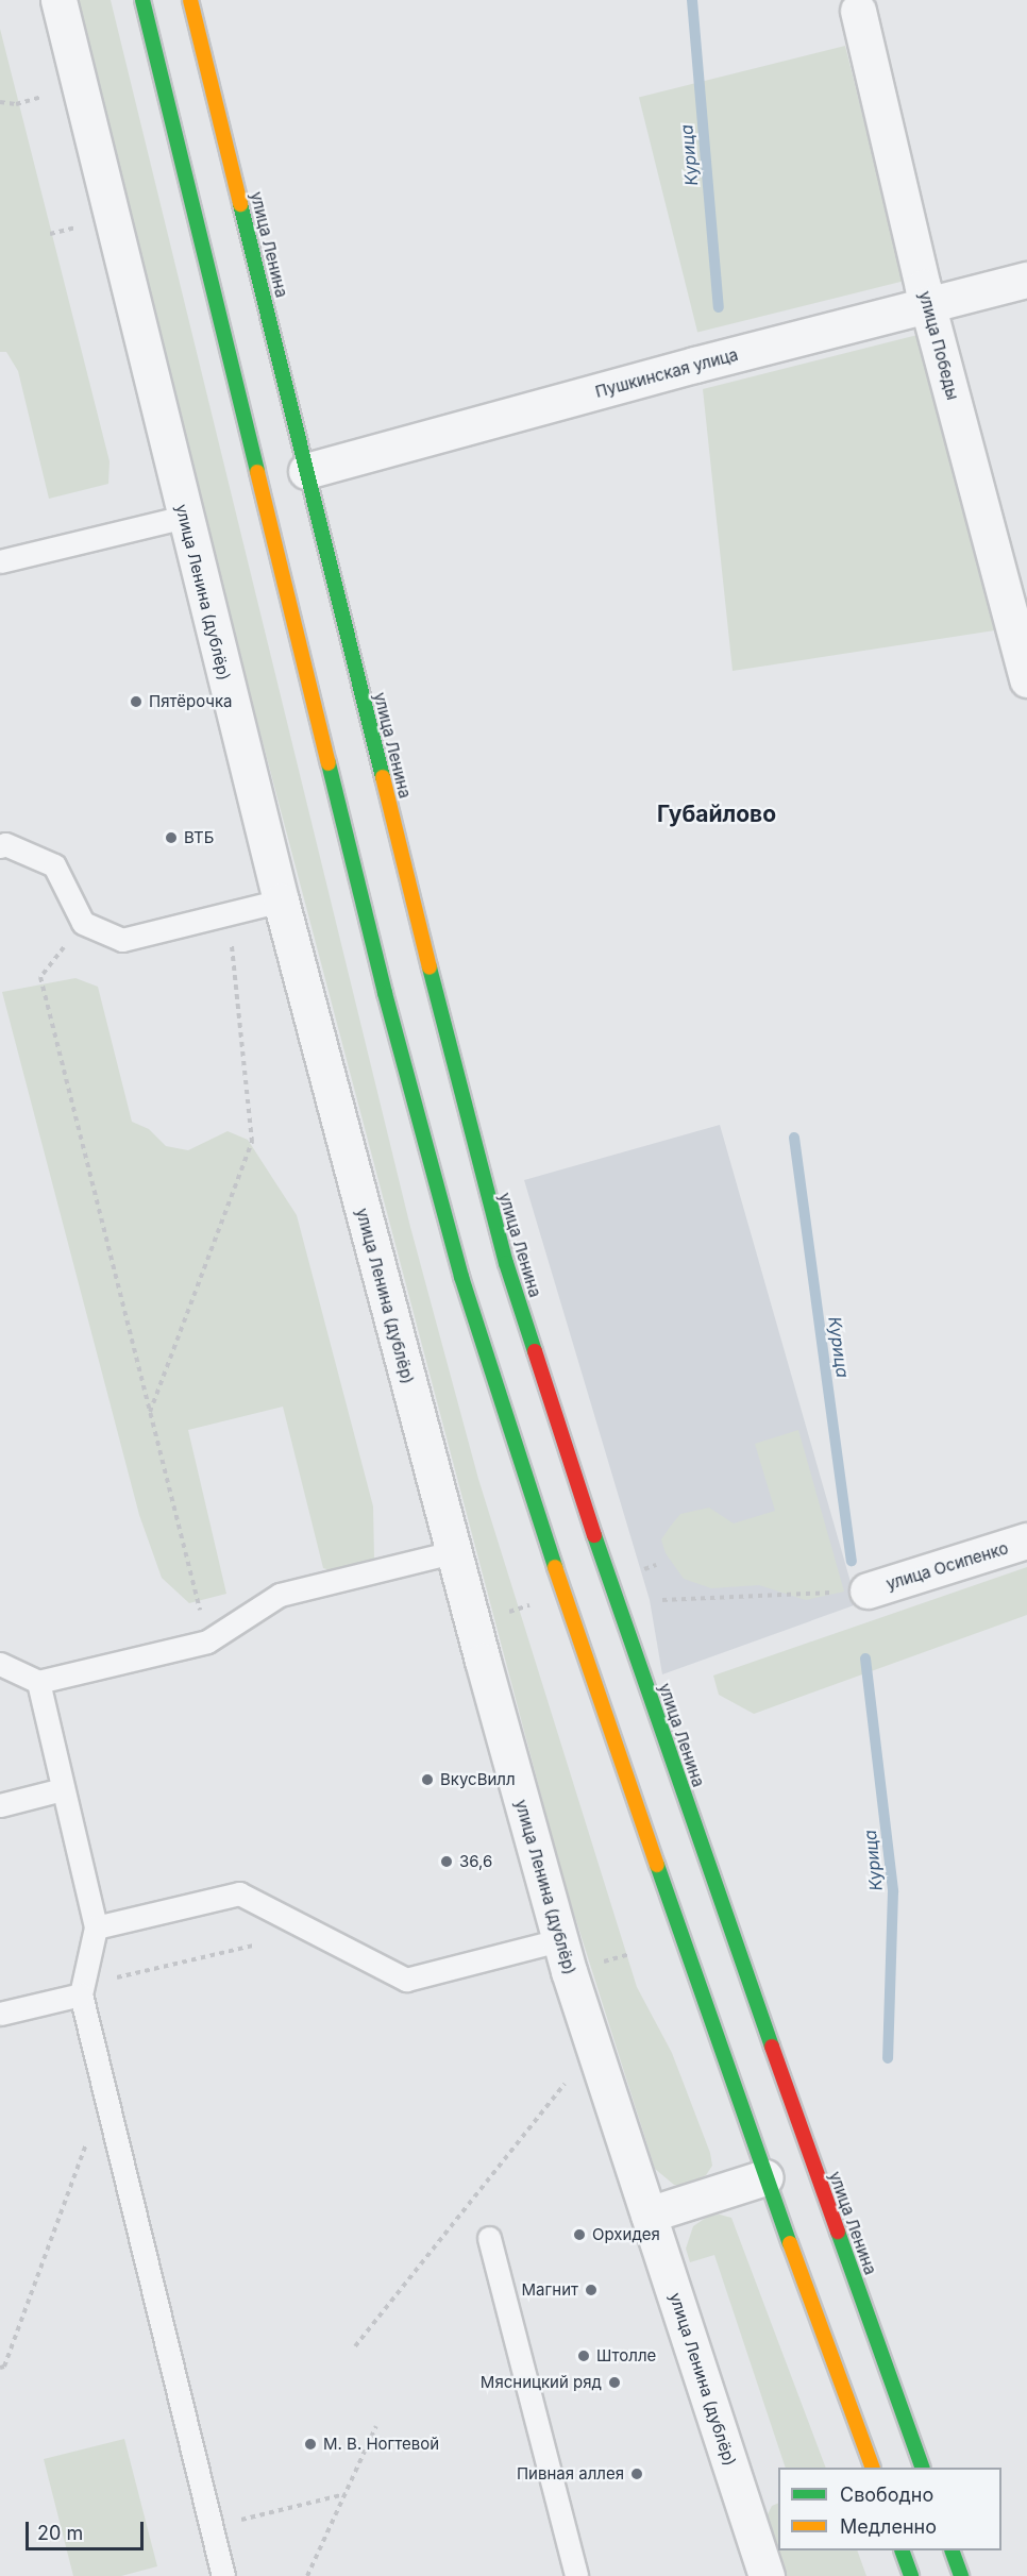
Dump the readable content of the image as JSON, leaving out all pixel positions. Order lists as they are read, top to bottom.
{
  "streets": {
    "main road": ["улица Ленина"],
    "street": [
      "улица Победы",
      "Пушкинская улица",
      "улица Ленина (дублёр)",
      "улица Осипенко"
    ]
  },
  "crossings": [
    ["улица Ленина", "Пушкинская улица"],
    ["улица Победы", "Пушкинская улица"]
  ],
  "districts": ["Губайлово"],
  "water": ["Курица"],
  "places": [
    "Пятёрочка",
    "ВТБ",
    "ВкусВилл",
    "36,6",
    "Орхидея",
    "Магнит",
    "Штолле",
    "Мясницкий ряд",
    "М. В. Ногтевой",
    "Пивная аллея"
  ],
  "legend": ["Свободно", "Медленно"],
  "scale_bar": "20 m"
}
